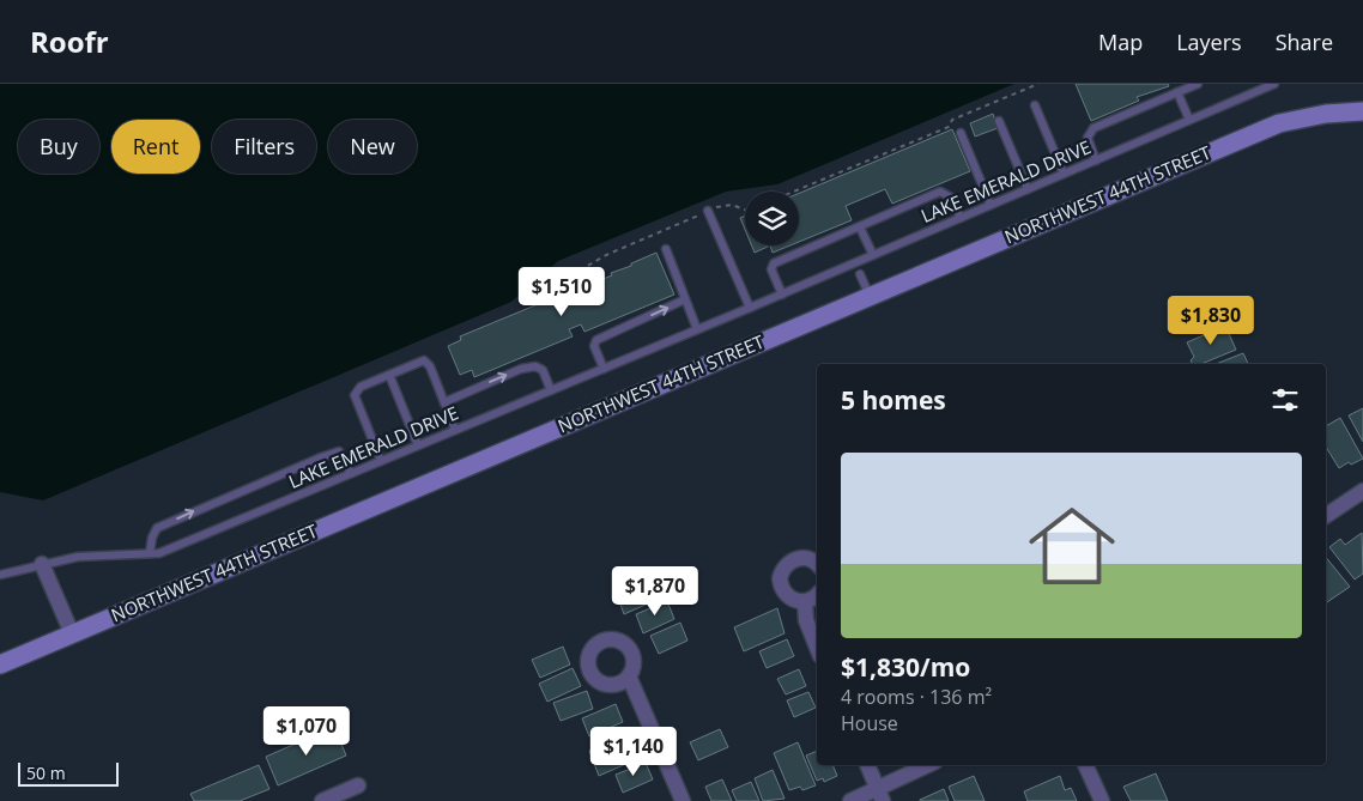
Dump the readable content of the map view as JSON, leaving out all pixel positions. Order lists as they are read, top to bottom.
{
  "streets": {
    "street": ["NORTHWEST 44TH STREET"],
    "lane": ["LAKE EMERALD DRIVE"]
  },
  "scale_bar": "50 m",
  "page": {
    "header": "Roofr",
    "nav": ["Map", "Layers", "Share"],
    "chip": [
      "Buy",
      "Rent",
      "Filters",
      "New"
    ],
    "price": [
      "$1,510",
      "$1,830",
      "$1,870",
      "$1,070",
      "$1,140"
    ],
    "heading": "5 homes",
    "list": [
      {
        "name": "$1,830/mo",
        "note": "4 rooms · 136 m² · House"
      }
    ],
    "scale": "50 m"
  }
}
